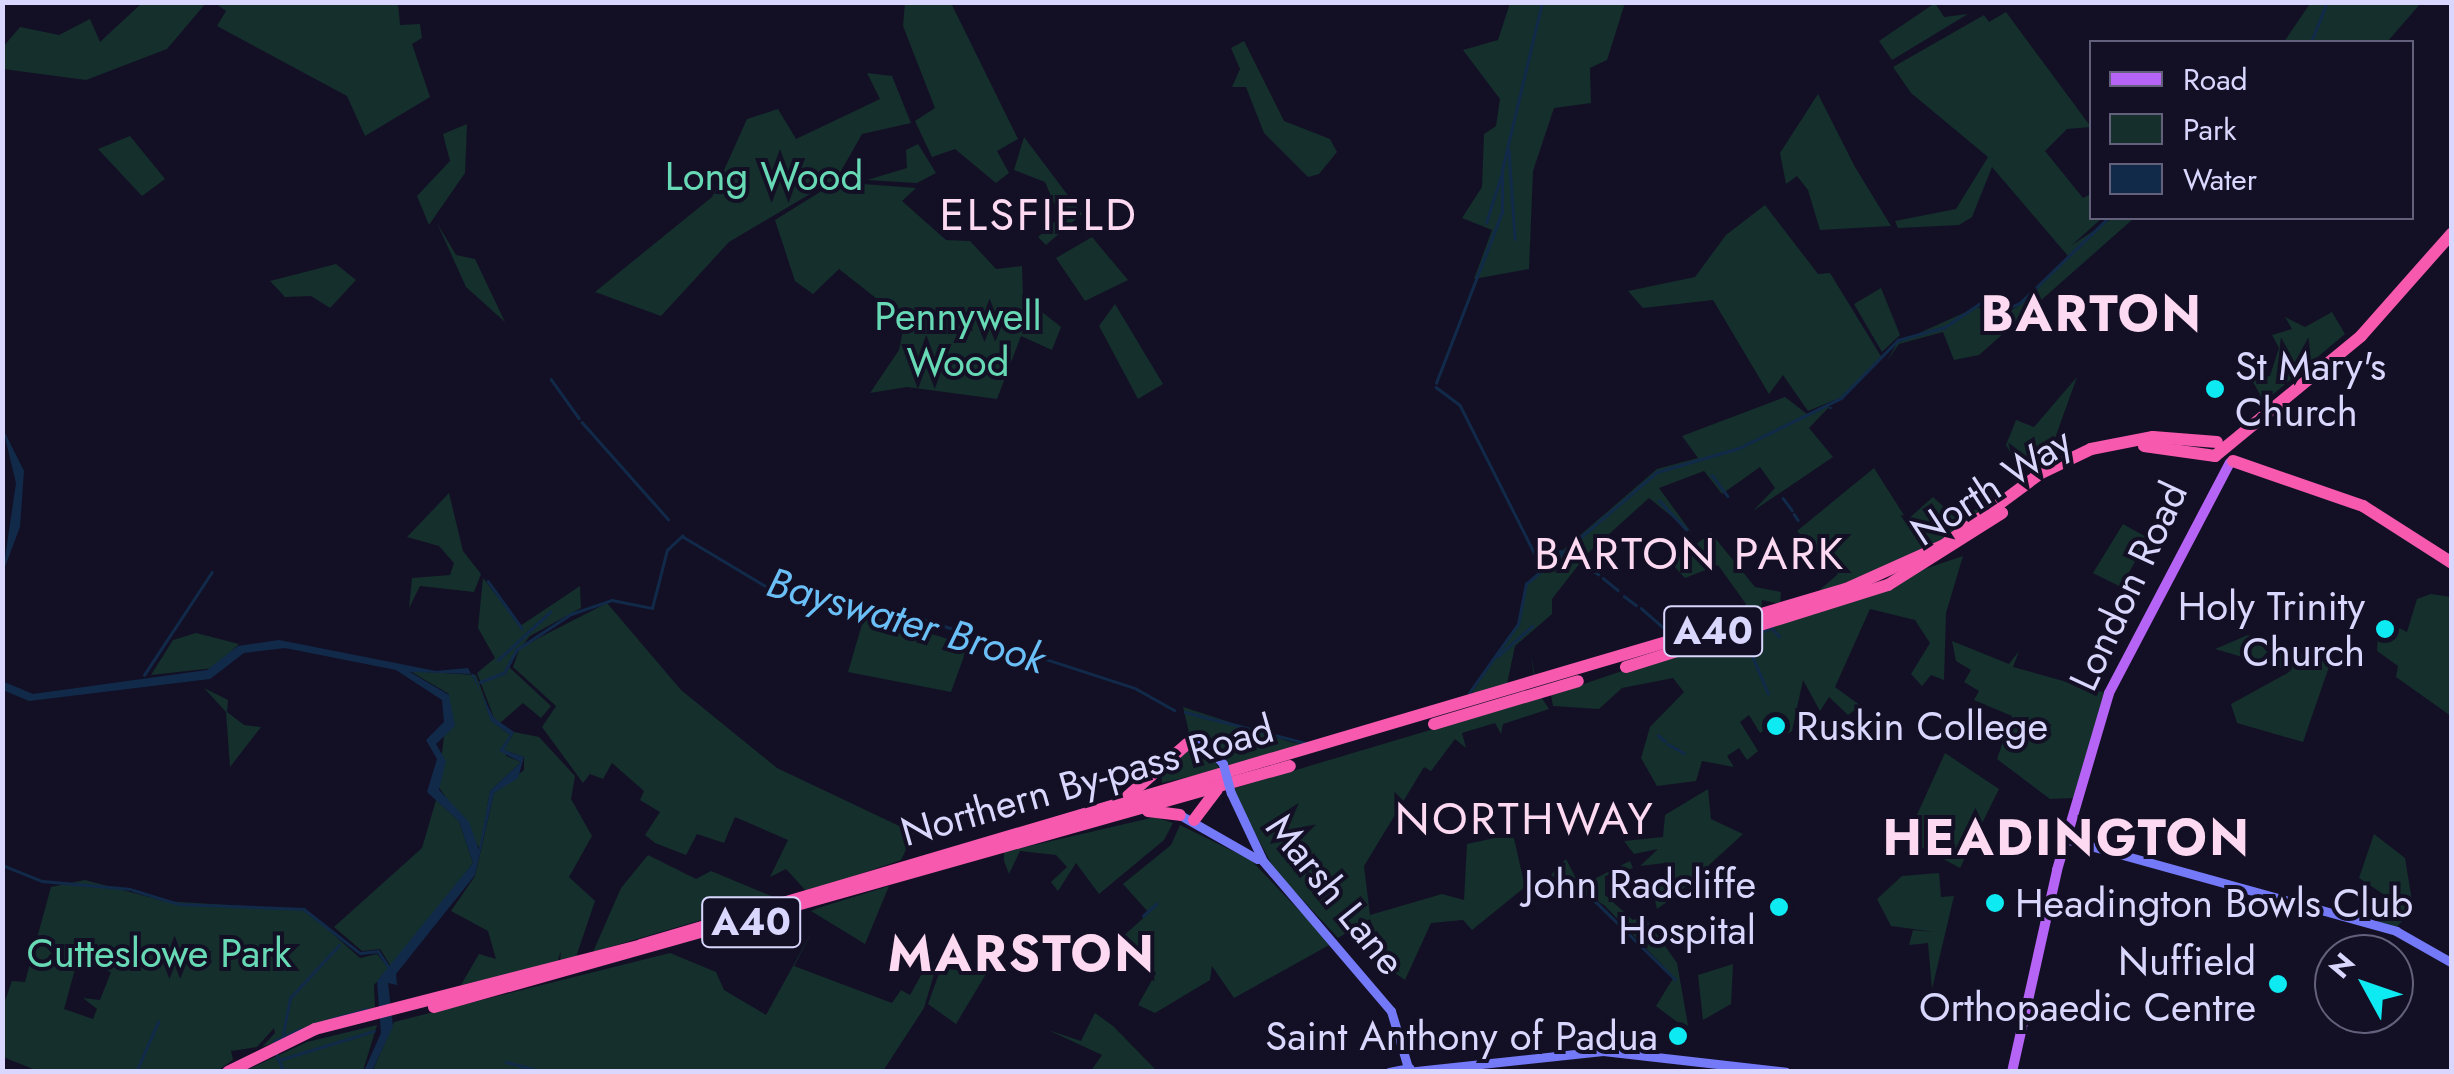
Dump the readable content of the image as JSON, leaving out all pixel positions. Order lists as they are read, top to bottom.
{
  "streets": {
    "highway": [
      "North Way",
      "London Road",
      "A40",
      "Northern By-pass Road"
    ],
    "main road": ["Marsh Lane"]
  },
  "crossings": [
    ["North Way", "London Road"],
    ["North Way", "Northern By-pass Road"]
  ],
  "districts": [
    "ELSFIELD",
    "BARTON",
    "BARTON PARK",
    "NORTHWAY",
    "HEADINGTON",
    "MARSTON"
  ],
  "water": ["Bayswater Brook"],
  "parks": ["Long Wood", "Pennywell Wood", "Cutteslowe Park"],
  "places": [
    "St Mary's Church",
    "Holy Trinity Church",
    "Ruskin College",
    "Headington Bowls Club",
    "John Radcliffe Hospital",
    "Nuffield Orthopaedic Centre",
    "Saint Anthony of Padua"
  ],
  "legend": ["Road", "Park", "Water"],
  "north": "top left"
}
